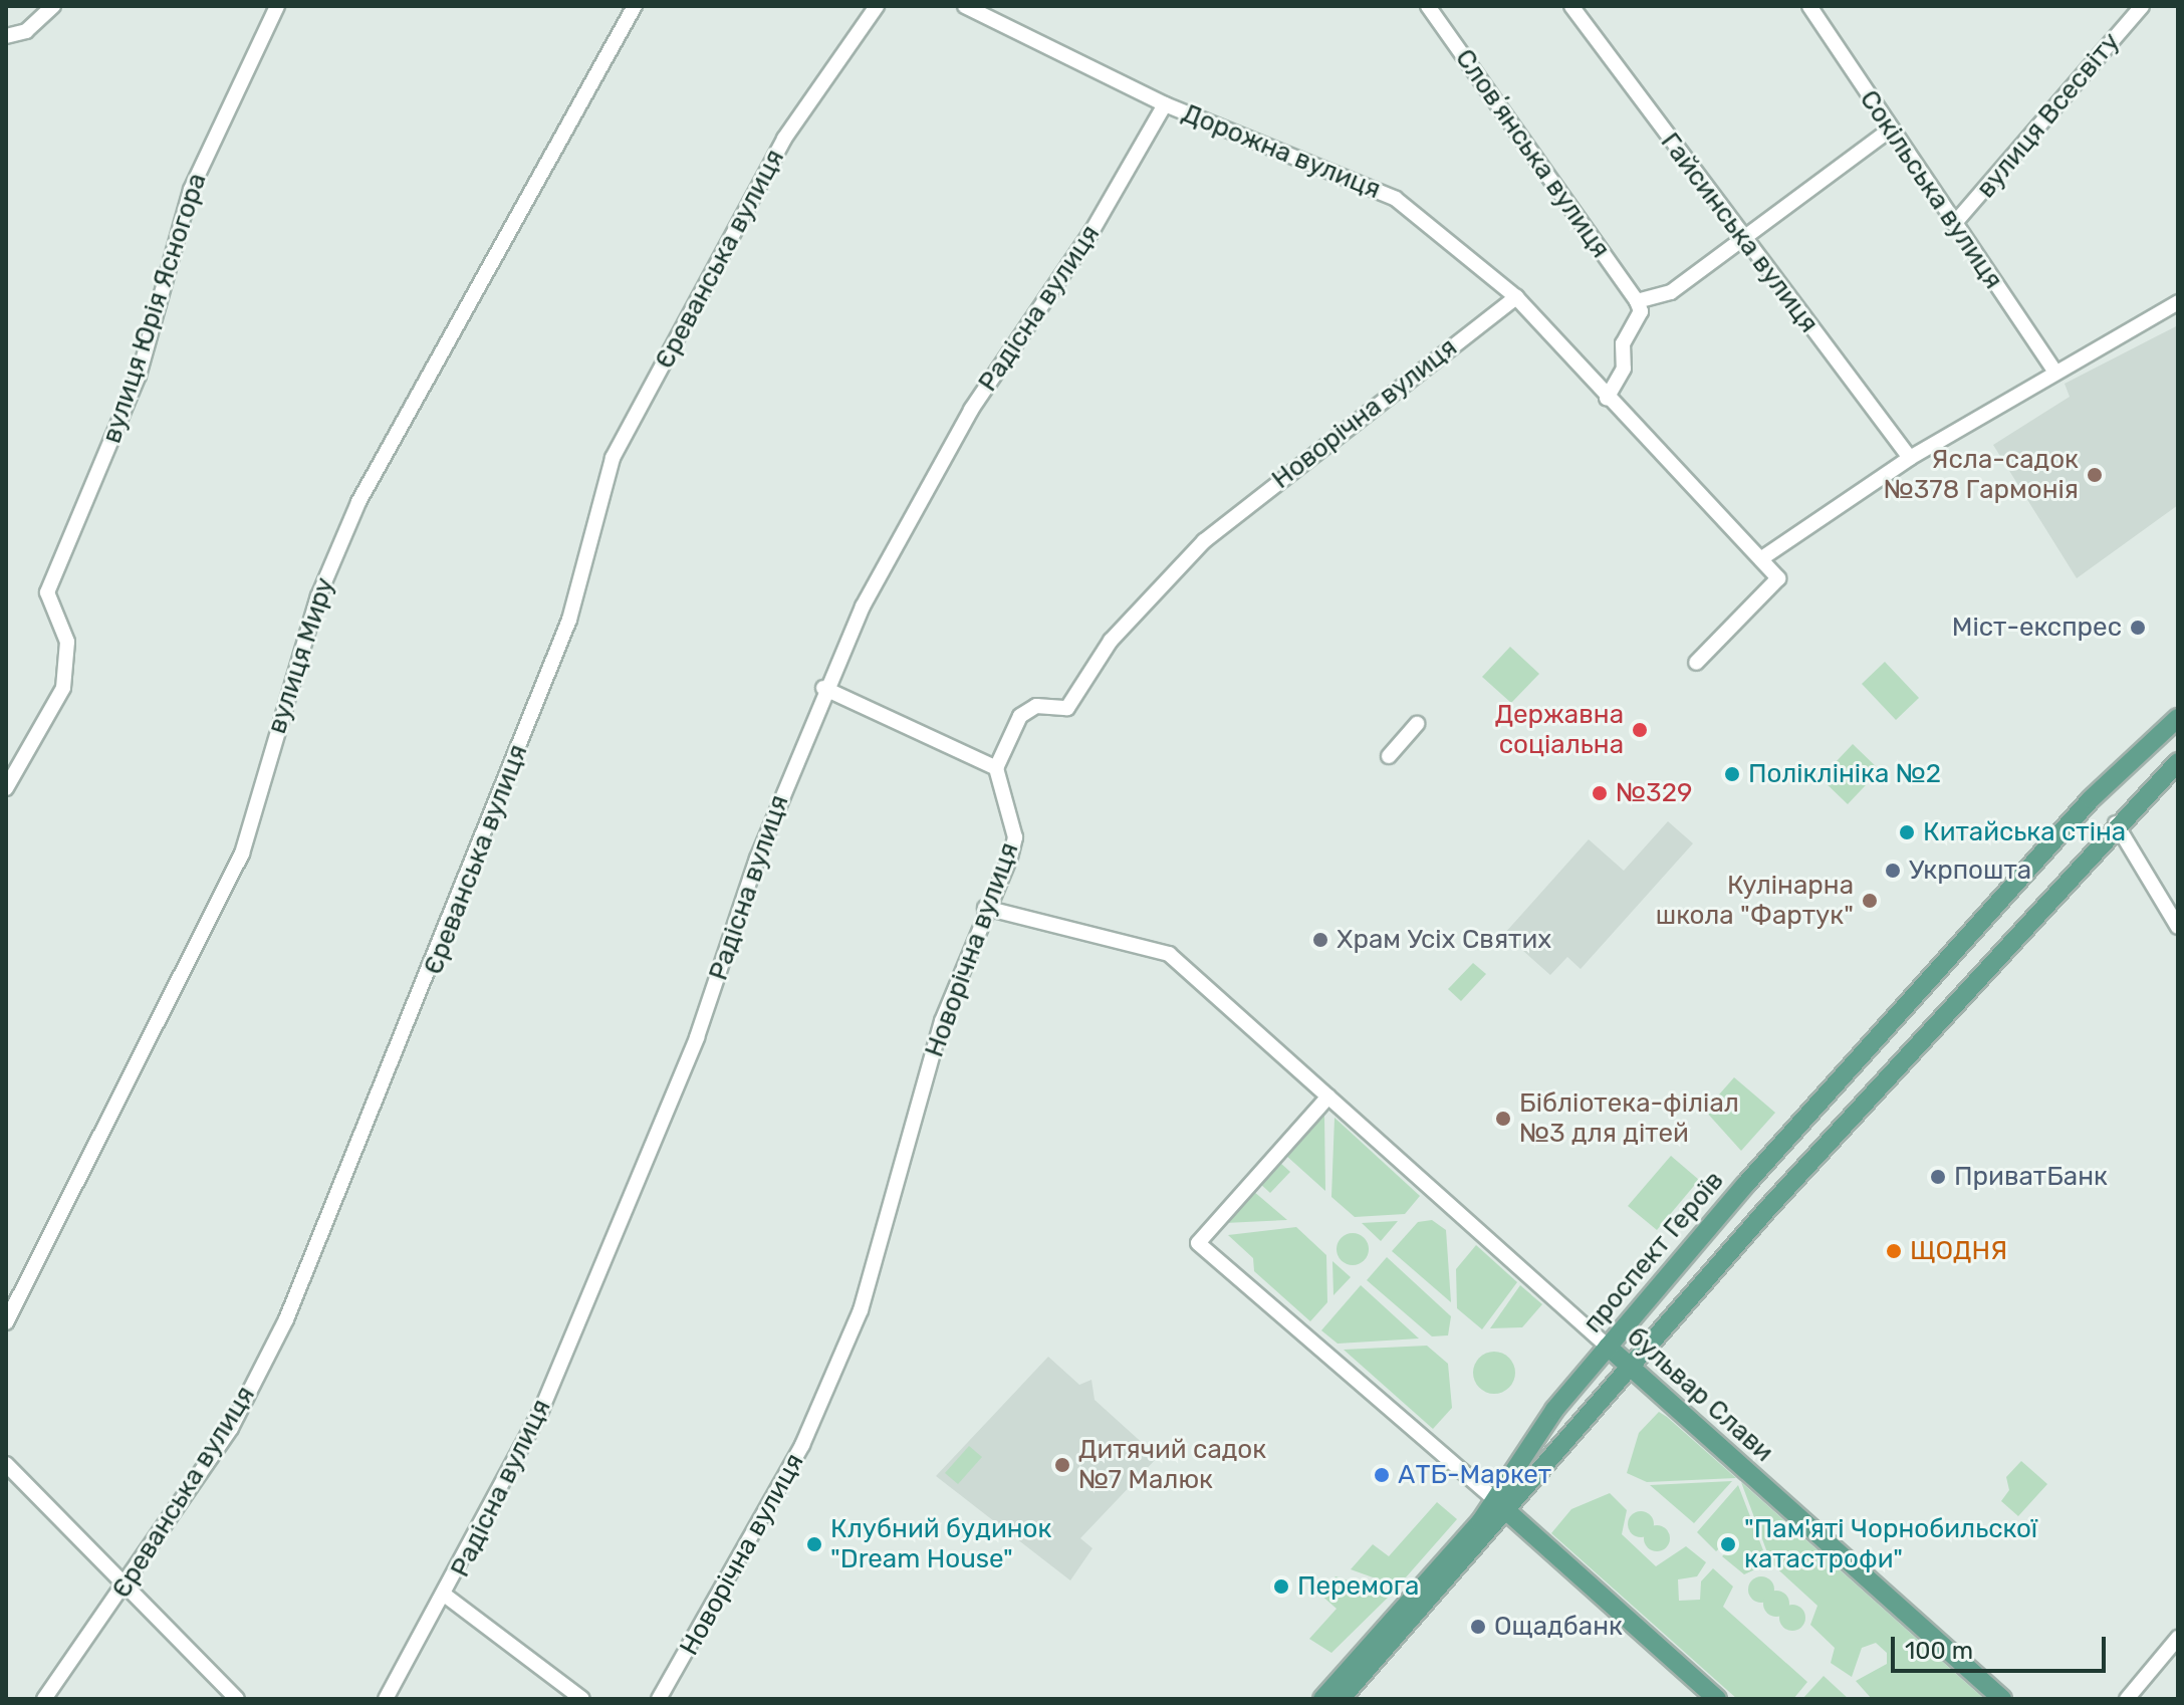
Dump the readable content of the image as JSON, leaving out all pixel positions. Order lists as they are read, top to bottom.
{
  "streets": {
    "main road": ["проспект Героїв", "бульвар Слави"],
    "street": [
      "вулиця Всесвіту",
      "Дорожна вулиця",
      "Словʼянська вулиця",
      "Сокільська вулиця",
      "Гайсинська вулиця",
      "Єреванська вулиця",
      "вулиця Юрія Ясногора",
      "Радісна вулиця",
      "Новорічна вулиця",
      "вулиця Миру"
    ]
  },
  "crossings": [
    ["вулиця Всесвіту", "Сокільська вулиця"],
    ["Дорожна вулиця", "Радісна вулиця"],
    ["Дорожна вулиця", "Новорічна вулиця"],
    ["Новорічна вулиця", "бульвар Слави"],
    ["проспект Героїв", "бульвар Слави"]
  ],
  "places": [
    "Ясла-садок №378 Гармонія",
    "Міст-експрес",
    "Державна соціальна",
    "Поліклініка №2",
    "№329",
    "Китайська стіна",
    "Укрпошта",
    "Кулінарна школа \"Фартук\"",
    "Храм Усіх Святих",
    "Бібліотека-філіал №3 для дітей",
    "ПриватБанк",
    "ЩОДНЯ",
    "Дитячий садок №7 Малюк",
    "АТБ-Маркет",
    "Клубний будинок \"Dream House\"",
    "\"Пам'яті Чорнобильскої катастрофи\"",
    "Перемога",
    "Ощадбанк"
  ],
  "scale_bar": "100 m"
}
